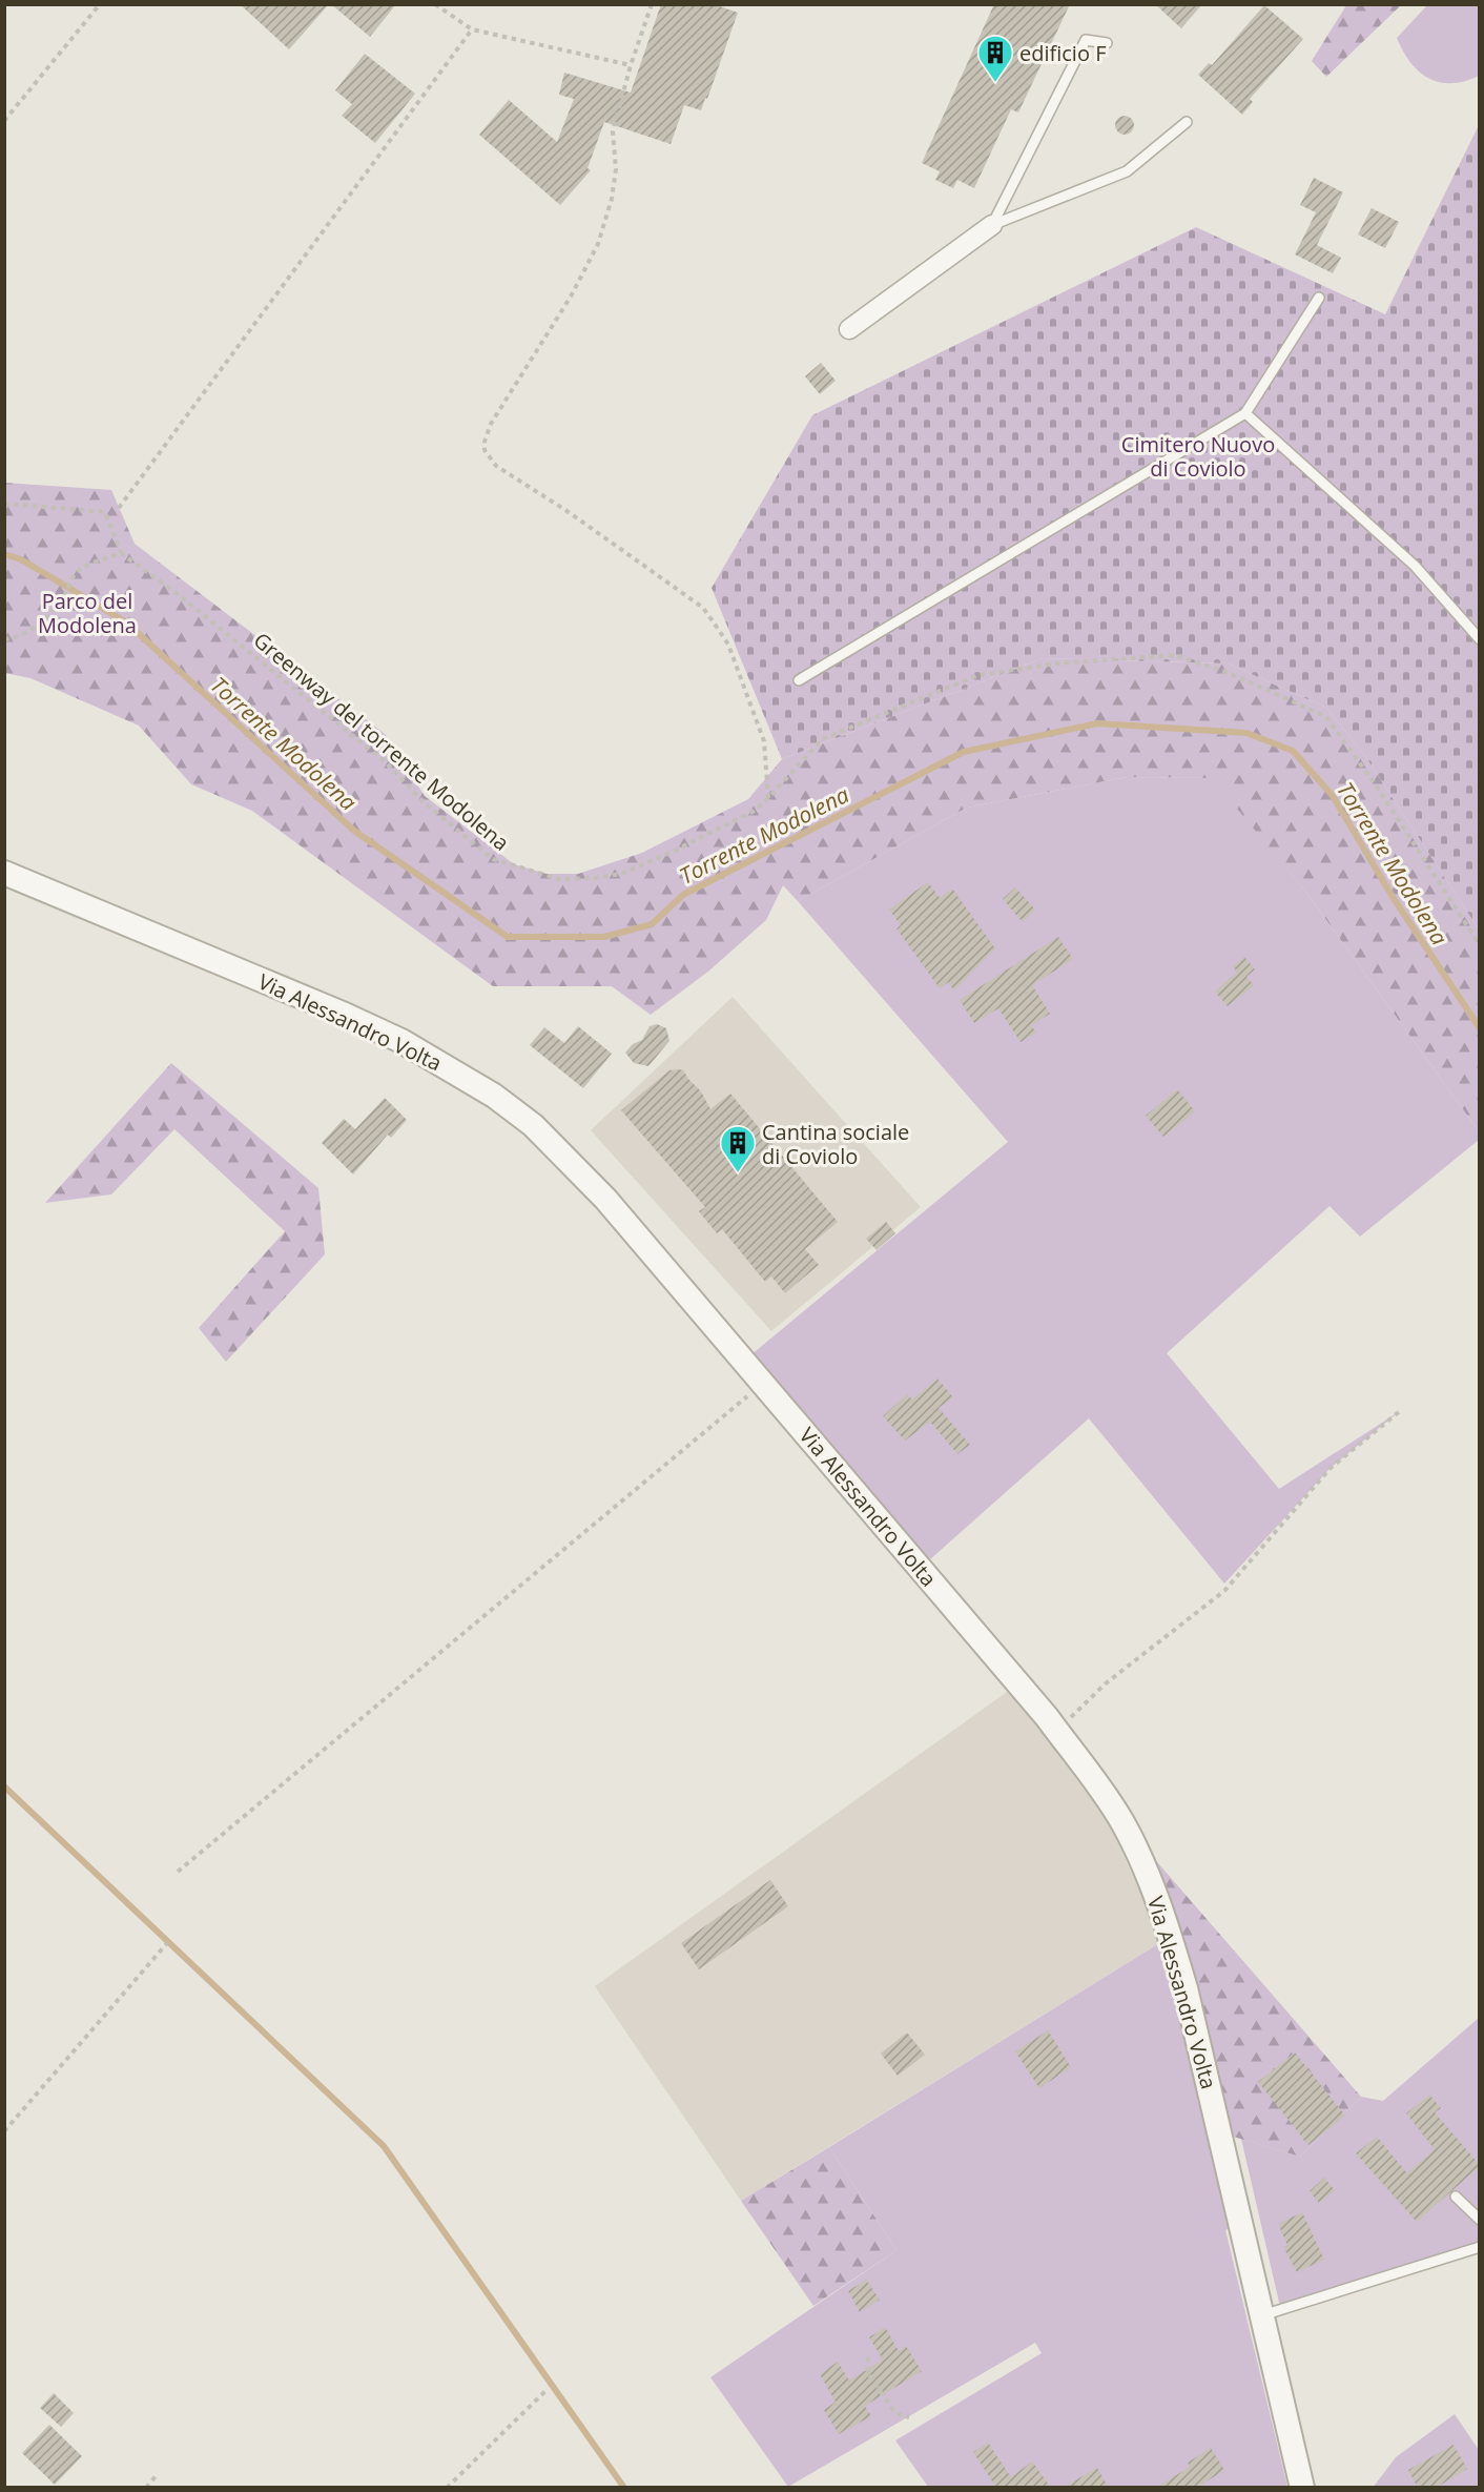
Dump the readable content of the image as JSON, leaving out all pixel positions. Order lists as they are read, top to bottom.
{
  "streets": {
    "street": ["Via Alessandro Volta"],
    "path": ["Greenway del torrente Modolena"]
  },
  "water": ["Torrente Modolena"],
  "parks": ["Cimitero Nuovo di Coviolo", "Parco del Modolena"],
  "places": {
    "building": ["edificio F", "Cantina sociale di Coviolo"]
  }
}
